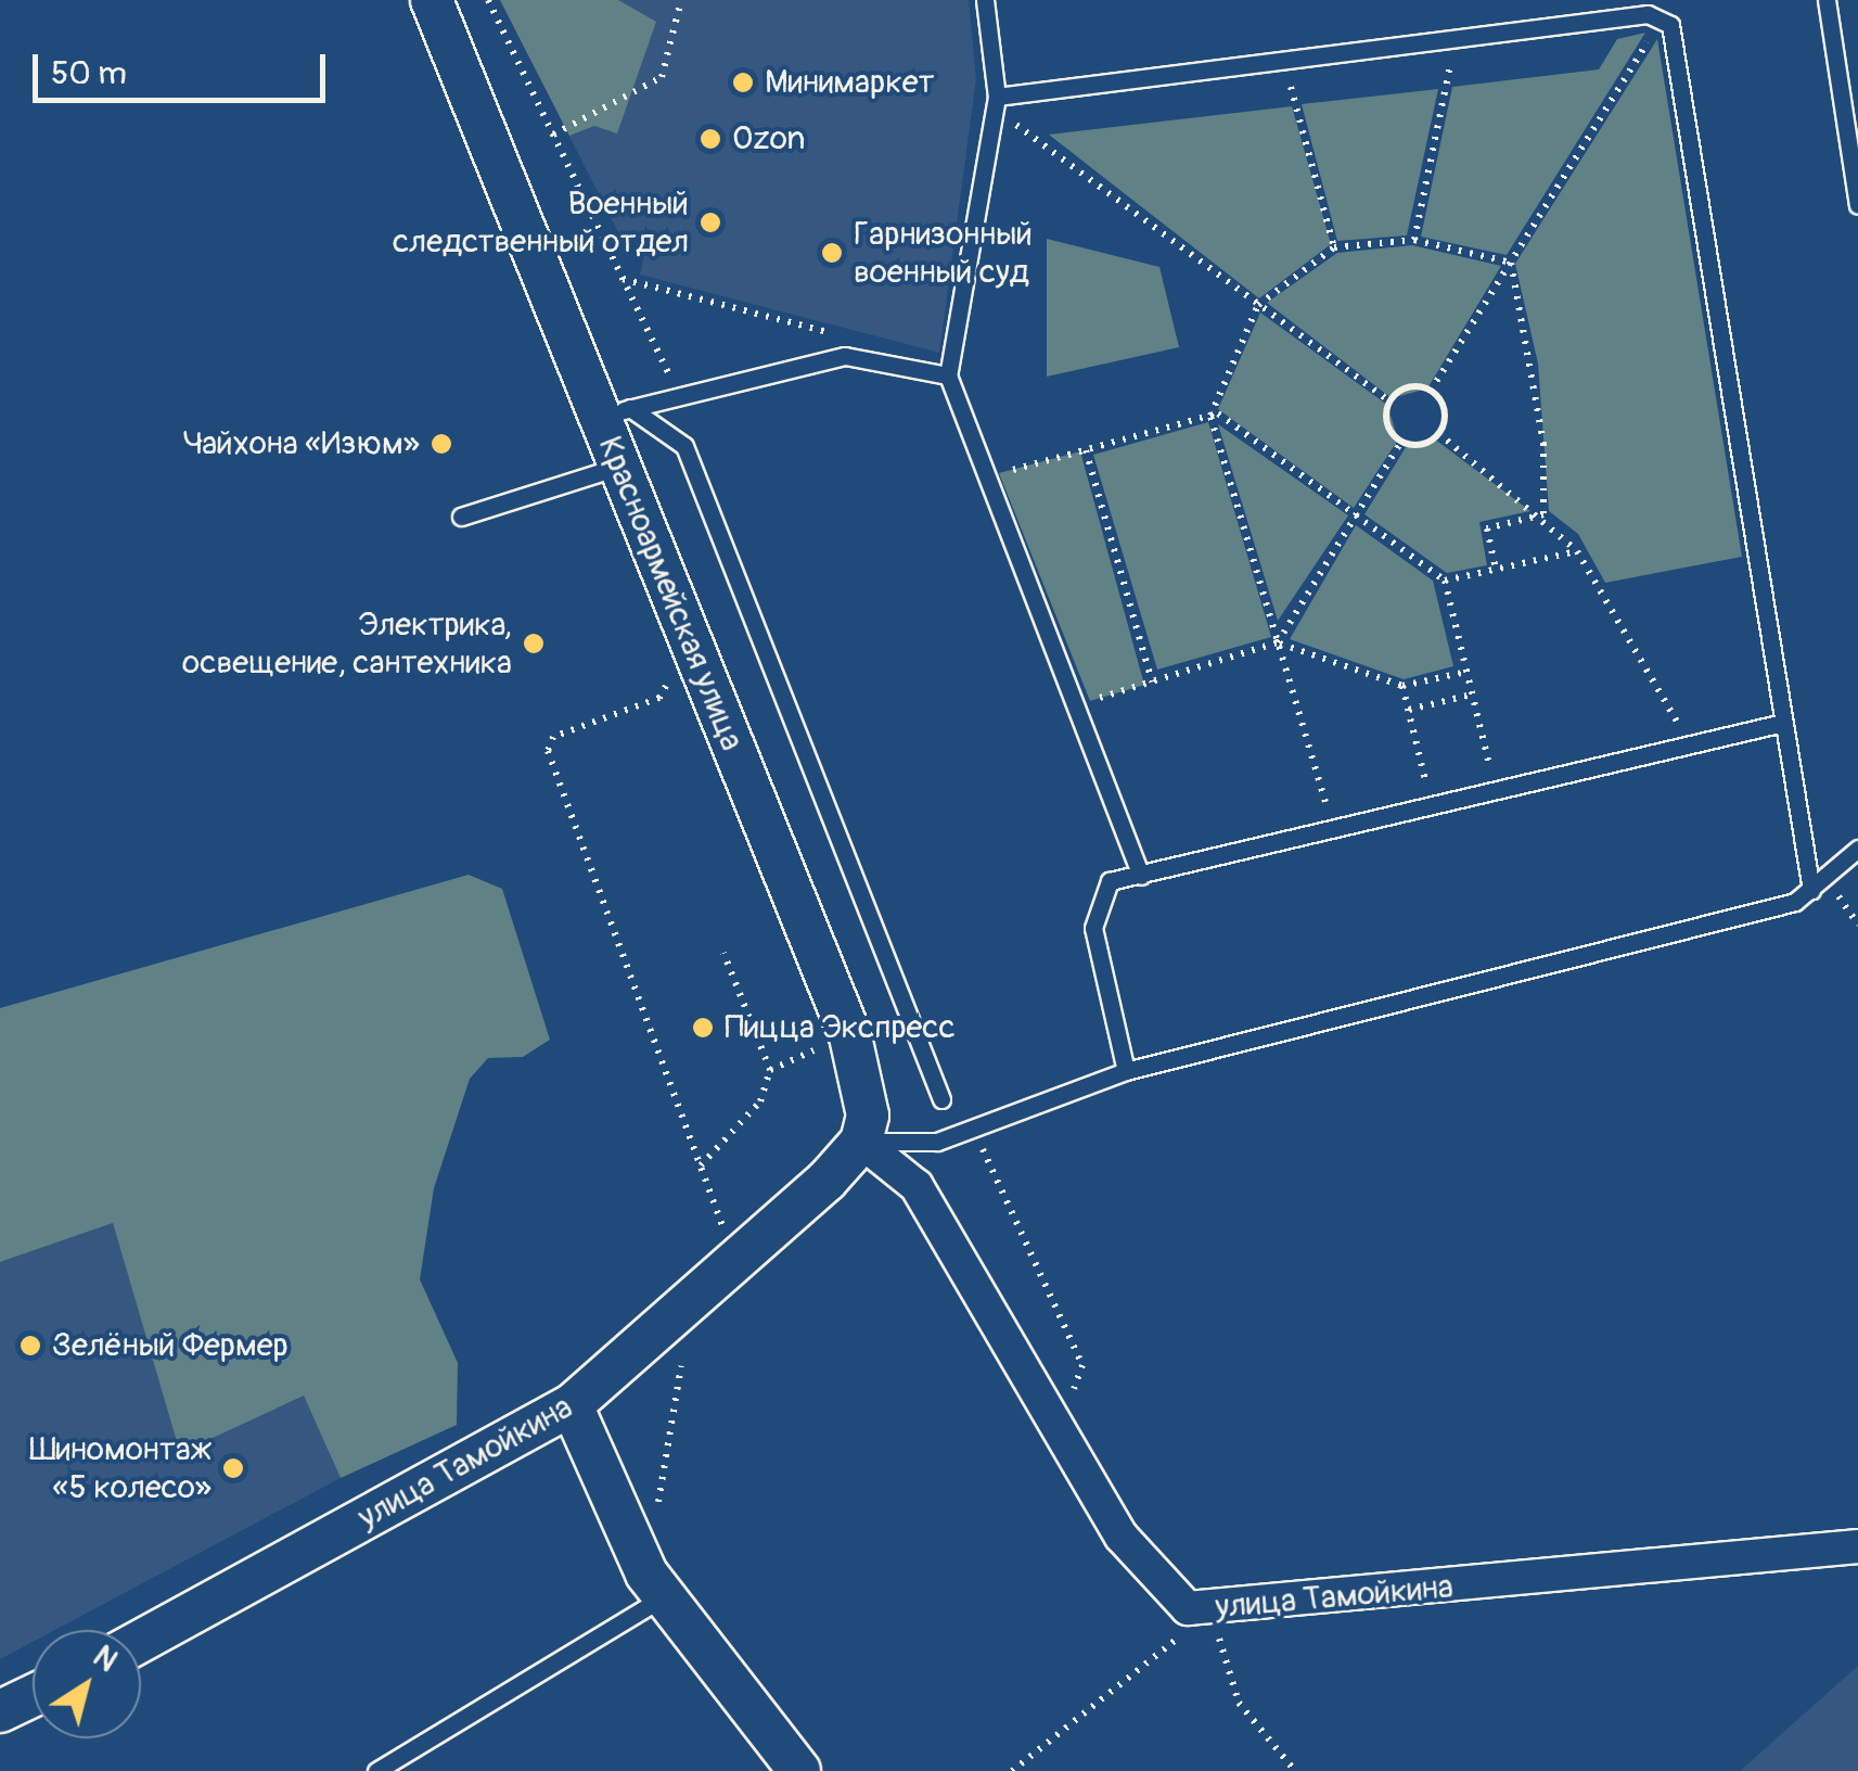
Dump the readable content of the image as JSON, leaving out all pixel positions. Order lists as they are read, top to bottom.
{
  "streets": {
    "street": ["Красноармейская улица", "улица Тамойкина"]
  },
  "crossings": [
    ["Красноармейская улица", "улица Тамойкина"]
  ],
  "places": [
    "Минимаркет",
    "Ozon",
    "Военный следственный отдел",
    "Гарнизонный военный суд",
    "Чайхона «Изюм»",
    "Электрика, освещение, сантехника",
    "Пицца Экспресс",
    "Зелёный Фермер",
    "Шиномонтаж «5 колесо»"
  ],
  "scale_bar": "50 m",
  "north": "top right"
}
